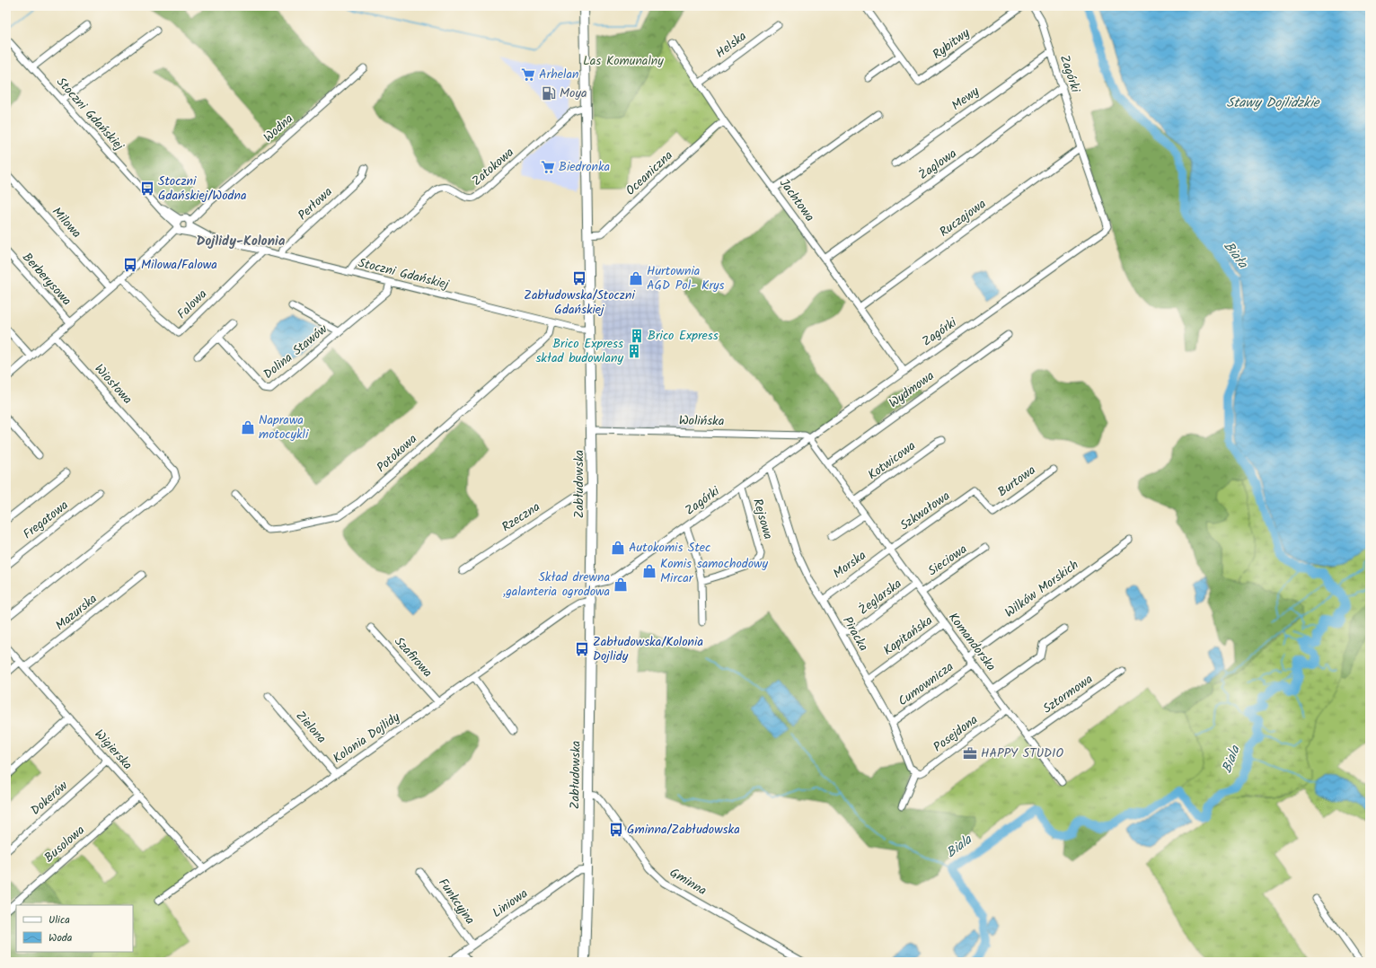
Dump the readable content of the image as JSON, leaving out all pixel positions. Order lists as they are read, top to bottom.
{
  "streets": {
    "highway": ["Zabłudowska"],
    "street": [
      "Rybitwy",
      "Helska",
      "Zagórki",
      "Mewy",
      "Stoczni Gdańskiej",
      "Wodna",
      "Żaglowa",
      "Zatokowa",
      "Oceaniczna",
      "Jachtowa",
      "Perłowa",
      "Ruczajowa",
      "Milowa",
      "Berberysowa",
      "Falowa",
      "Dolina Stawów",
      "Wiosłowa",
      "Wydmowa",
      "Wolińska",
      "Potokowa",
      "Kotwicowa",
      "Burtowa",
      "Szkwałowa",
      "Rzeczna",
      "Rejsowa",
      "Fregatowa",
      "Sieciowa",
      "Morska",
      "Wilków Morskich",
      "Żeglarska",
      "Mazurska",
      "Piracka",
      "Kapitańska",
      "Komandorska",
      "Szafirowa",
      "Cumownicza",
      "Sztormowa",
      "Zielona",
      "Posejdona",
      "Kolonia Dojlidy",
      "Wigierska",
      "Dokerów",
      "Busolowa",
      "Gminna",
      "Funkcyjna",
      "Liniowa"
    ]
  },
  "crossings": [
    ["Helska", "Jachtowa"],
    ["Zagórki", "Mewy"],
    ["Zagórki", "Żaglowa"],
    ["Zagórki", "Jachtowa"],
    ["Zagórki", "Ruczajowa"],
    ["Zagórki", "Wolińska"],
    ["Zagórki", "Zabłudowska"],
    ["Zagórki", "Rejsowa"],
    ["Zagórki", "Piracka"],
    ["Zagórki", "Komandorska"],
    ["Stoczni Gdańskiej", "Wodna"],
    ["Stoczni Gdańskiej", "Zatokowa"],
    ["Stoczni Gdańskiej", "Perłowa"],
    ["Stoczni Gdańskiej", "Falowa"],
    ["Stoczni Gdańskiej", "Dolina Stawów"],
    ["Stoczni Gdańskiej", "Potokowa"],
    ["Stoczni Gdańskiej", "Zabłudowska"],
    ["Żaglowa", "Jachtowa"],
    ["Zatokowa", "Zabłudowska"],
    ["Oceaniczna", "Jachtowa"],
    ["Oceaniczna", "Zabłudowska"],
    ["Jachtowa", "Ruczajowa"],
    ["Wydmowa", "Komandorska"],
    ["Wolińska", "Zabłudowska"],
    ["Wolińska", "Komandorska"],
    ["Kotwicowa", "Komandorska"],
    ["Burtowa", "Szkwałowa"],
    ["Zabłudowska", "Rzeczna"],
    ["Zabłudowska", "Kolonia Dojlidy"],
    ["Zabłudowska", "Gminna"],
    ["Zabłudowska", "Liniowa"],
    ["Szkwałowa", "Morska"],
    ["Szkwałowa", "Komandorska"],
    ["Sieciowa", "Komandorska"],
    ["Morska", "Piracka"],
    ["Morska", "Komandorska"],
    ["Wilków Morskich", "Komandorska"],
    ["Żeglarska", "Piracka"],
    ["Żeglarska", "Komandorska"],
    ["Mazurska", "Wigierska"],
    ["Piracka", "Kapitańska"],
    ["Piracka", "Cumownicza"],
    ["Piracka", "Posejdona"],
    ["Kapitańska", "Komandorska"],
    ["Komandorska", "Cumownicza"],
    ["Komandorska", "Sztormowa"],
    ["Komandorska", "Posejdona"],
    ["Szafirowa", "Kolonia Dojlidy"],
    ["Zielona", "Kolonia Dojlidy"],
    ["Kolonia Dojlidy", "Wigierska"],
    ["Wigierska", "Dokerów"],
    ["Wigierska", "Busolowa"],
    ["Funkcyjna", "Liniowa"]
  ],
  "districts": ["Dojlidy-Kolonia"],
  "water": ["Stawy Dojlidzkie", "Biała", "Biala"],
  "parks": ["Las Komunalny"],
  "places": {
    "supermarket": ["Arhelan", "Biedronka"],
    "fuel station": ["Moya"],
    "bus stop": [
      "Stoczni Gdańskiej/Wodna",
      "Milowa/Falowa",
      "Zabłudowska/Stoczni Gdańskiej",
      "Zabłudowska/Kolonia Dojlidy",
      "Gminna/Zabłudowska"
    ],
    "shop": [
      "Hurtownia AGD Pol- Krys",
      "Naprawa motocykli",
      "Autokomis Stec",
      "Komis samochodowy Mircar",
      "Skład drewna ,galanteria ogrodowa"
    ],
    "building": ["Brico Express", "Brico Express skład budowlany"],
    "office": ["HAPPY STUDIO"]
  },
  "legend": ["Ulica", "Woda"]
}
